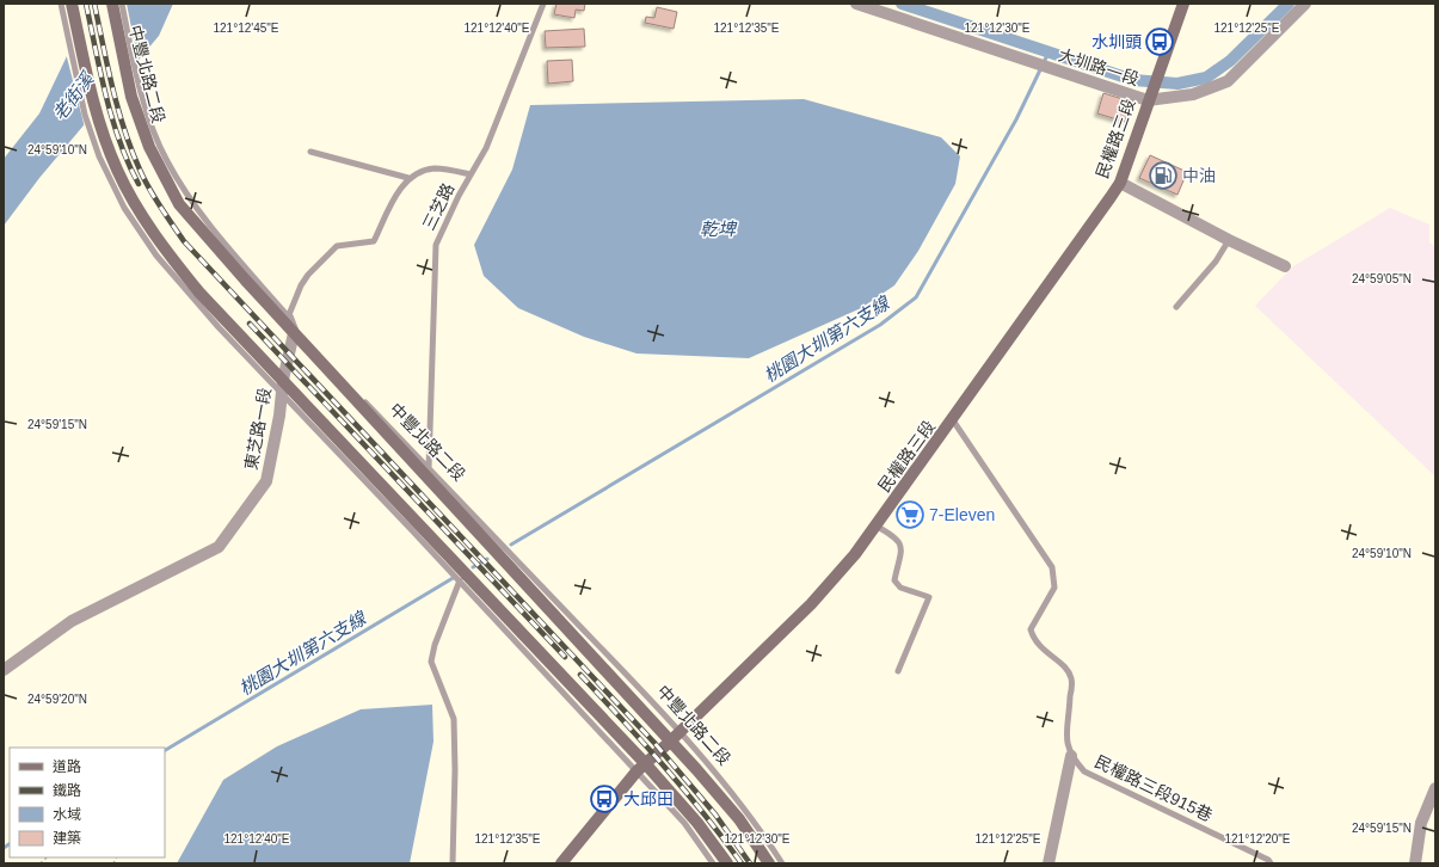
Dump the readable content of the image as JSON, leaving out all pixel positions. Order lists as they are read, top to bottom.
{
  "streets": {
    "main road": ["中豐北路二段", "民權路三段"],
    "street": ["大圳路一段", "東芝路一段"],
    "lane": ["三芝路", "民權路三段915巷"]
  },
  "crossings": [
    ["大圳路一段", "民權路三段"],
    ["中豐北路二段", "民權路三段"],
    ["中豐北路二段", "三芝路"],
    ["中豐北路二段", "東芝路一段"],
    ["民權路三段", "民權路三段915巷"]
  ],
  "water": ["老街溪", "乾埤", "桃園大圳第六支線"],
  "places": {
    "bus stop": ["水圳頭", "大邱田"],
    "fuel station": ["中油"],
    "supermarket": ["7-Eleven"]
  },
  "legend": [
    "道路",
    "鐵路",
    "水域",
    "建築"
  ],
  "coordinates": [
    "121°12'45\"E",
    "121°12'40\"E",
    "121°12'35\"E",
    "121°12'30\"E",
    "121°12'25\"E",
    "24°59'10\"N",
    "24°59'05\"N",
    "24°59'15\"N",
    "24°59'20\"N",
    "121°12'20\"E"
  ]
}
